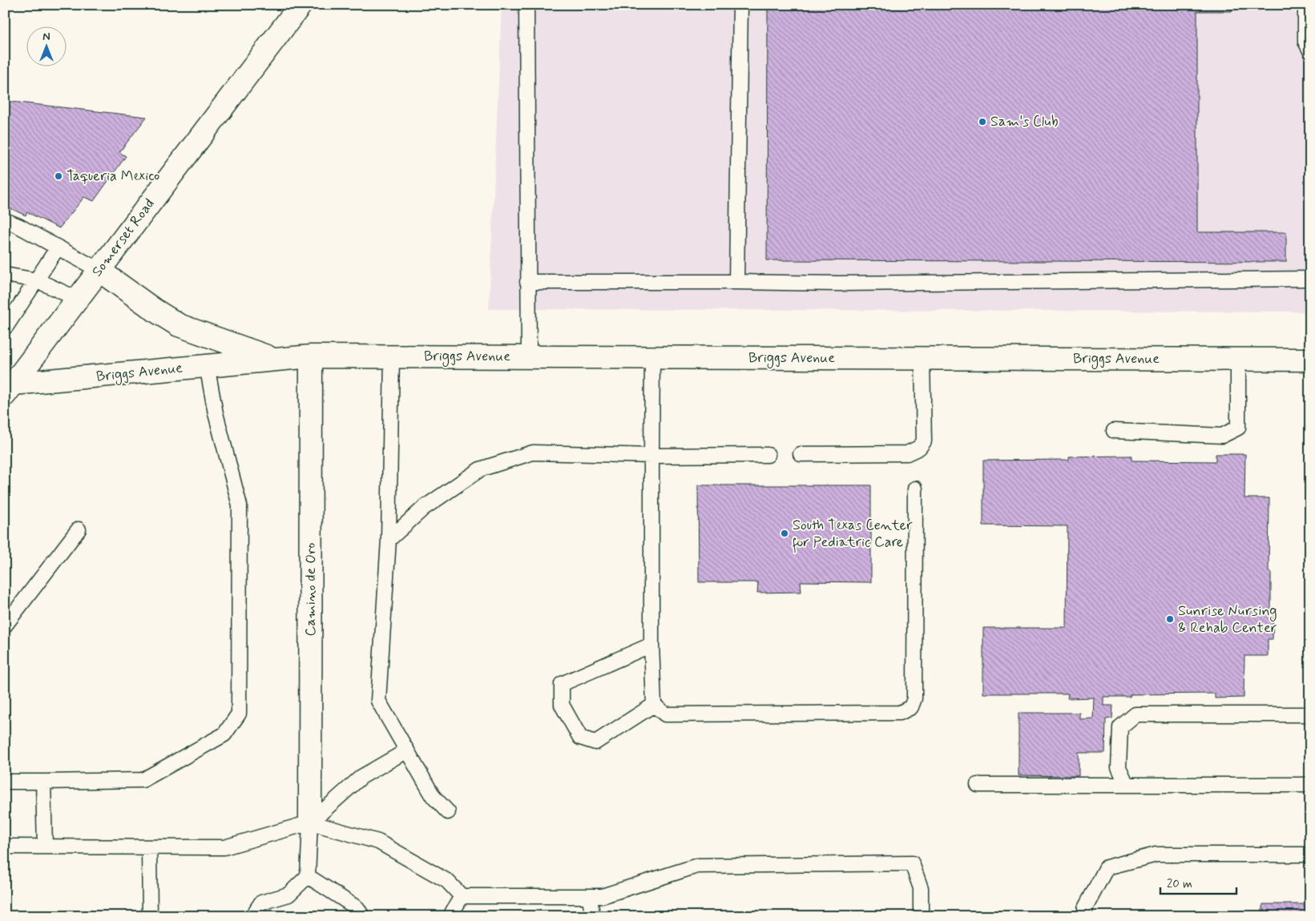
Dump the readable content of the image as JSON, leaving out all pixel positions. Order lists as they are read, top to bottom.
{
  "streets": {
    "street": ["Somerset Road", "Briggs Avenue", "Camino de Oro"]
  },
  "crossings": [
    ["Somerset Road", "Briggs Avenue"],
    ["Briggs Avenue", "Camino de Oro"]
  ],
  "places": [
    "Sam's Club",
    "Taqueria Mexico",
    "South Texas Center for Pediatric Care",
    "Sunrise Nursing & Rehab Center"
  ],
  "scale_bar": "20 m",
  "north": "top"
}
